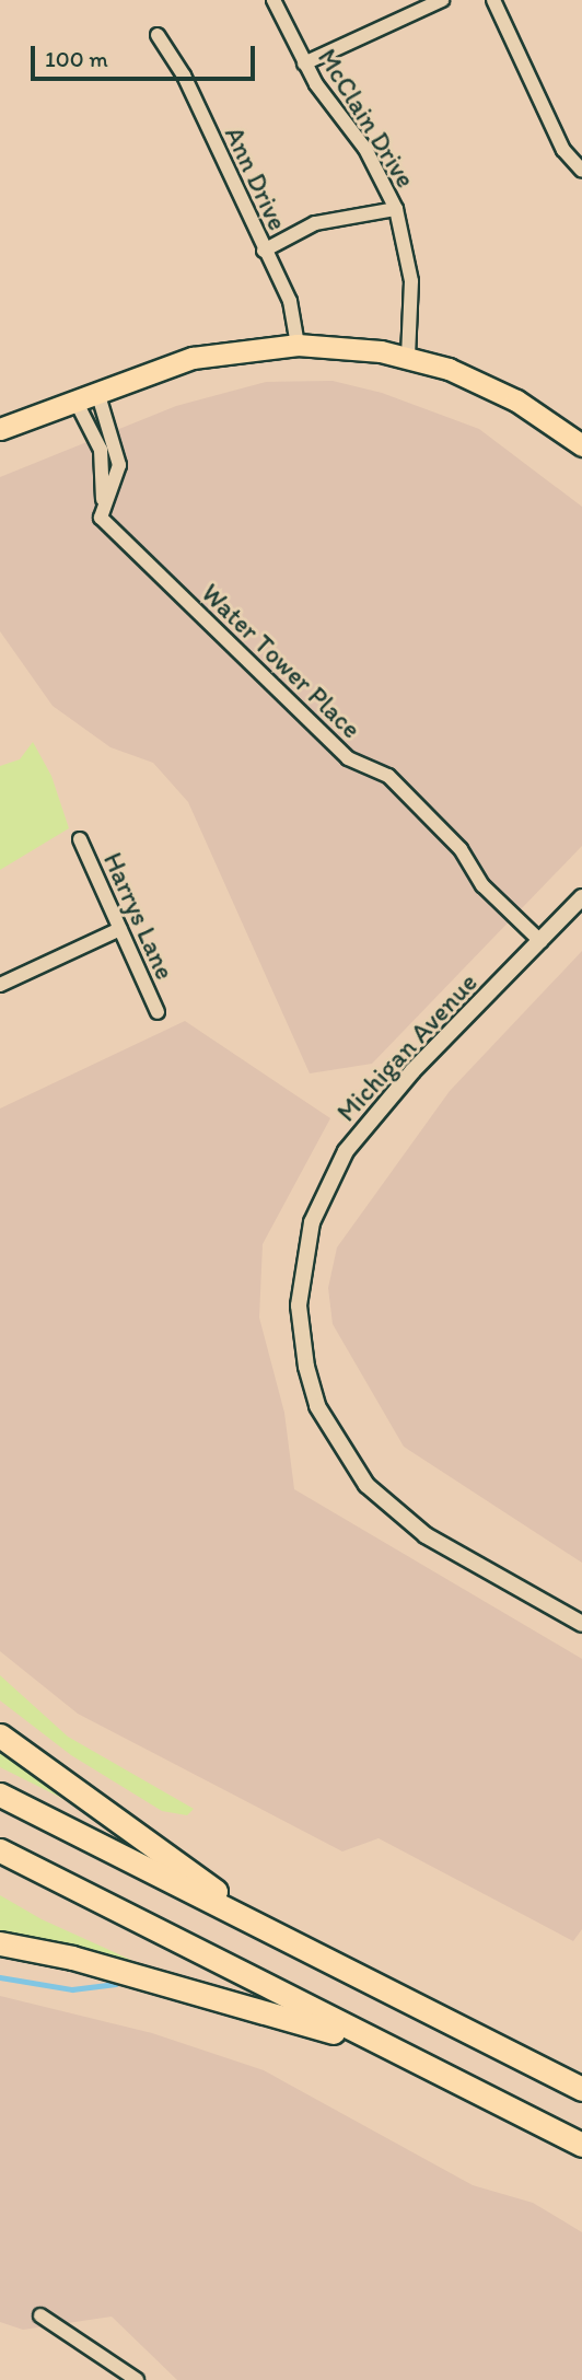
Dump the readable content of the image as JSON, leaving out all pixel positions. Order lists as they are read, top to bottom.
{
  "streets": {
    "street": [
      "McClain Drive",
      "Ann Drive",
      "Water Tower Place",
      "Harrys Lane",
      "Michigan Avenue"
    ]
  },
  "crossings": [
    ["Water Tower Place", "Michigan Avenue"]
  ],
  "scale_bar": "100 m"
}
